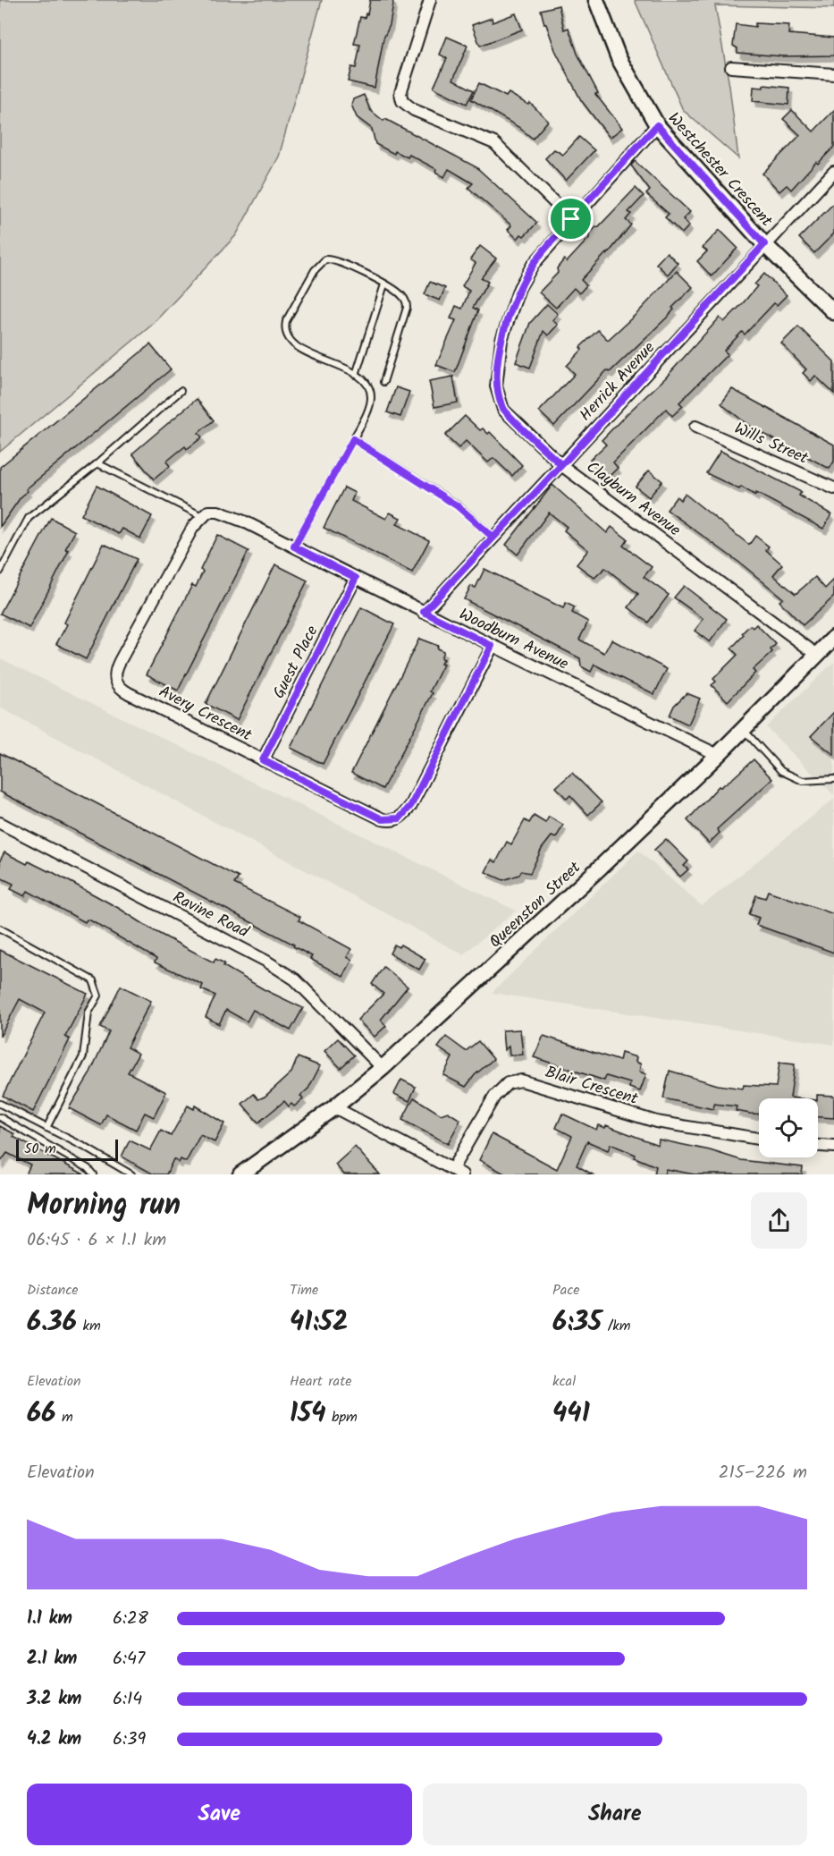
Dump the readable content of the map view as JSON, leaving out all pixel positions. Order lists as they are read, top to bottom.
{
  "streets": {
    "main road": ["Westchester Crescent", "Queenston Street"],
    "street": [
      "Herrick Avenue",
      "Wills Street",
      "Clayburn Avenue",
      "Woodburn Avenue",
      "Guest Place",
      "Avery Crescent",
      "Ravine Road",
      "Blair Crescent"
    ]
  },
  "crossings": [
    ["Westchester Crescent", "Herrick Avenue"],
    ["Westchester Crescent", "Clayburn Avenue"],
    ["Herrick Avenue", "Clayburn Avenue"],
    ["Herrick Avenue", "Woodburn Avenue"],
    ["Clayburn Avenue", "Queenston Street"],
    ["Woodburn Avenue", "Guest Place"],
    ["Woodburn Avenue", "Avery Crescent"],
    ["Woodburn Avenue", "Queenston Street"],
    ["Guest Place", "Avery Crescent"],
    ["Queenston Street", "Ravine Road"]
  ],
  "scale_bar": "50 m",
  "page": {
    "scale": "50 m",
    "heading": ["Morning run", "06:45 · 6 × 1.1 km"],
    "stats": [
      ["Distance", "6.36 km"],
      ["Time", "41:52"],
      ["Pace", "6:35 /km"],
      ["Elevation", "66 m"],
      ["Heart rate", "154 bpm"],
      ["kcal", "441"]
    ],
    "chart": ["Elevation", "215–226 m"],
    "list": [
      {
        "name": "1.1 km",
        "note": "6:28"
      },
      {
        "name": "2.1 km",
        "note": "6:47"
      },
      {
        "name": "3.2 km",
        "note": "6:14"
      },
      {
        "name": "4.2 km",
        "note": "6:39"
      }
    ],
    "buttons": ["Save", "Share"]
  }
}
